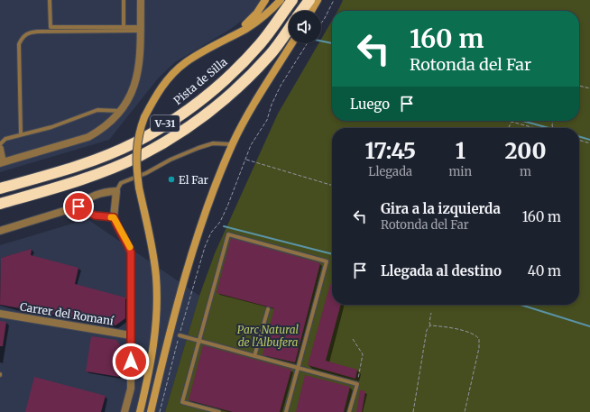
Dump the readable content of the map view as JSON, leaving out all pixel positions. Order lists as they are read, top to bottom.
{
  "streets": {
    "highway": ["Pista de Silla", "V-31"],
    "street": ["Carrer del Romaní"]
  },
  "parks": ["Parc Natural de l'Albufera"],
  "places": ["El Far"],
  "page": {
    "turn": ["160 m", "Rotonda del Far"],
    "then": "Luego",
    "eta": [
      "17:45",
      "Llegada",
      "1",
      "min",
      "200",
      "m"
    ],
    "list": [
      {
        "name": "Gira a la izquierda",
        "note": "Rotonda del Far",
        "value": "160 m"
      },
      {
        "name": "Llegada al destino",
        "value": "40 m"
      }
    ]
  }
}
